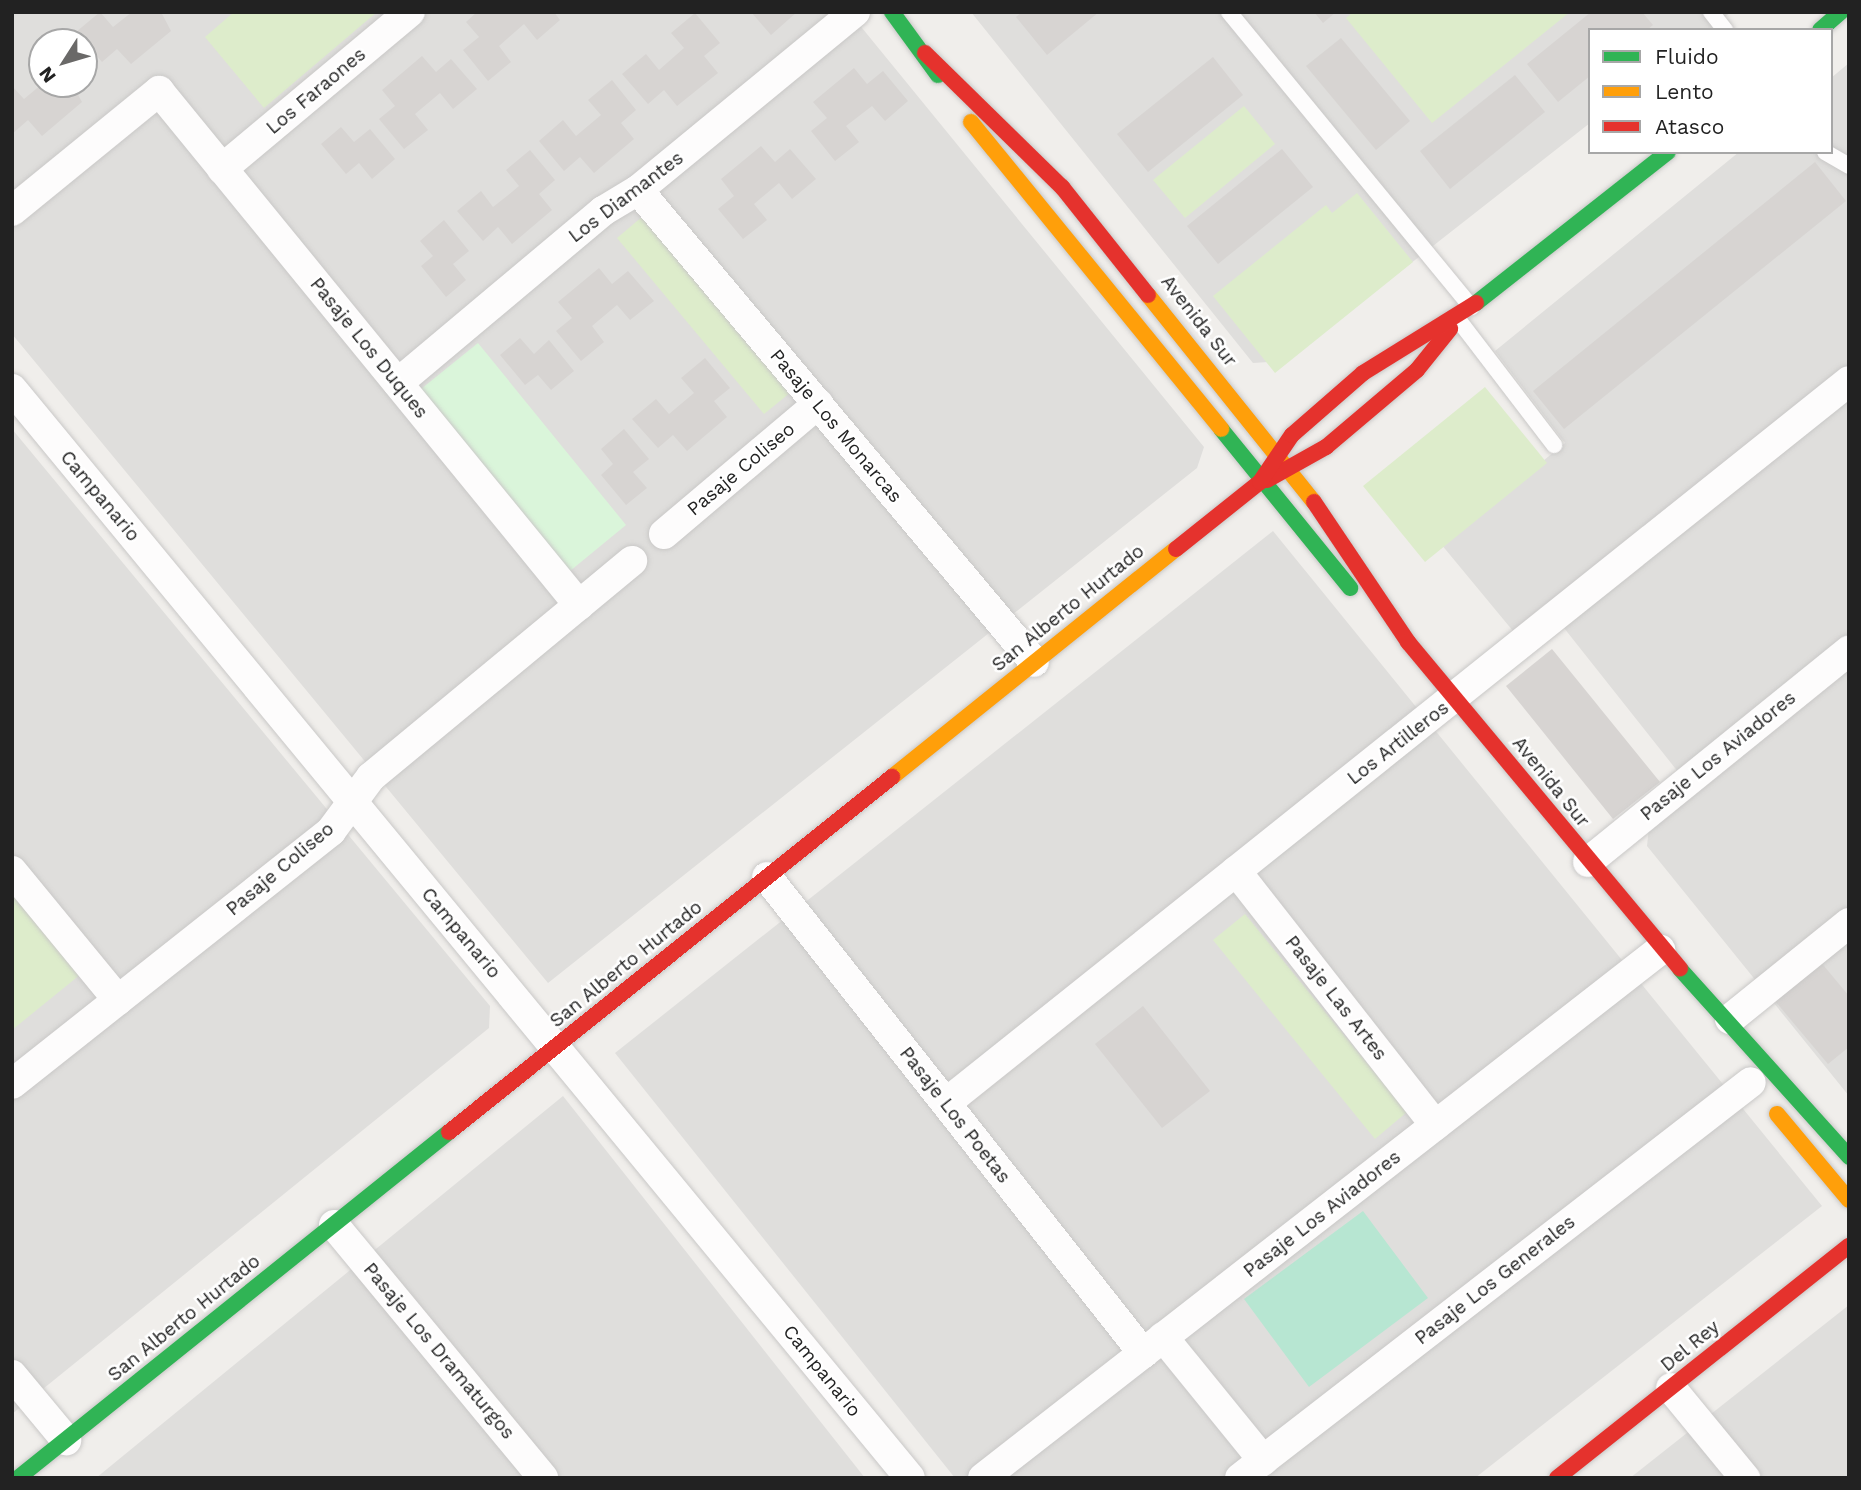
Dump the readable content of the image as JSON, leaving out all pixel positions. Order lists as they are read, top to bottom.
{
  "streets": {
    "street": [
      "Los Faraones",
      "Los Diamantes",
      "Avenida Sur",
      "Pasaje Los Duques",
      "Pasaje Los Monarcas",
      "Pasaje Coliseo",
      "Campanario",
      "San Alberto Hurtado",
      "Los Artilleros",
      "Pasaje Los Aviadores",
      "Pasaje Las Artes",
      "Pasaje Los Poetas",
      "Pasaje Los Generales",
      "Del Rey",
      "Pasaje Los Dramaturgos"
    ]
  },
  "crossings": [
    ["Los Faraones", "Pasaje Los Duques"],
    ["Los Diamantes", "Pasaje Los Duques"],
    ["Los Diamantes", "Pasaje Los Monarcas"],
    ["Avenida Sur", "San Alberto Hurtado"],
    ["Avenida Sur", "Los Artilleros"],
    ["Avenida Sur", "Pasaje Los Aviadores"],
    ["Pasaje Los Duques", "Pasaje Coliseo"],
    ["Pasaje Los Monarcas", "Pasaje Coliseo"],
    ["Pasaje Los Monarcas", "San Alberto Hurtado"],
    ["Pasaje Coliseo", "Campanario"],
    ["Campanario", "San Alberto Hurtado"],
    ["San Alberto Hurtado", "Pasaje Los Poetas"],
    ["San Alberto Hurtado", "Pasaje Los Dramaturgos"],
    ["Los Artilleros", "Pasaje Las Artes"],
    ["Los Artilleros", "Pasaje Los Poetas"],
    ["Pasaje Los Aviadores", "Pasaje Las Artes"],
    ["Pasaje Los Aviadores", "Pasaje Los Poetas"],
    ["Pasaje Los Poetas", "Pasaje Los Generales"]
  ],
  "legend": ["Fluido", "Lento", "Atasco"],
  "north": "bottom left"
}
